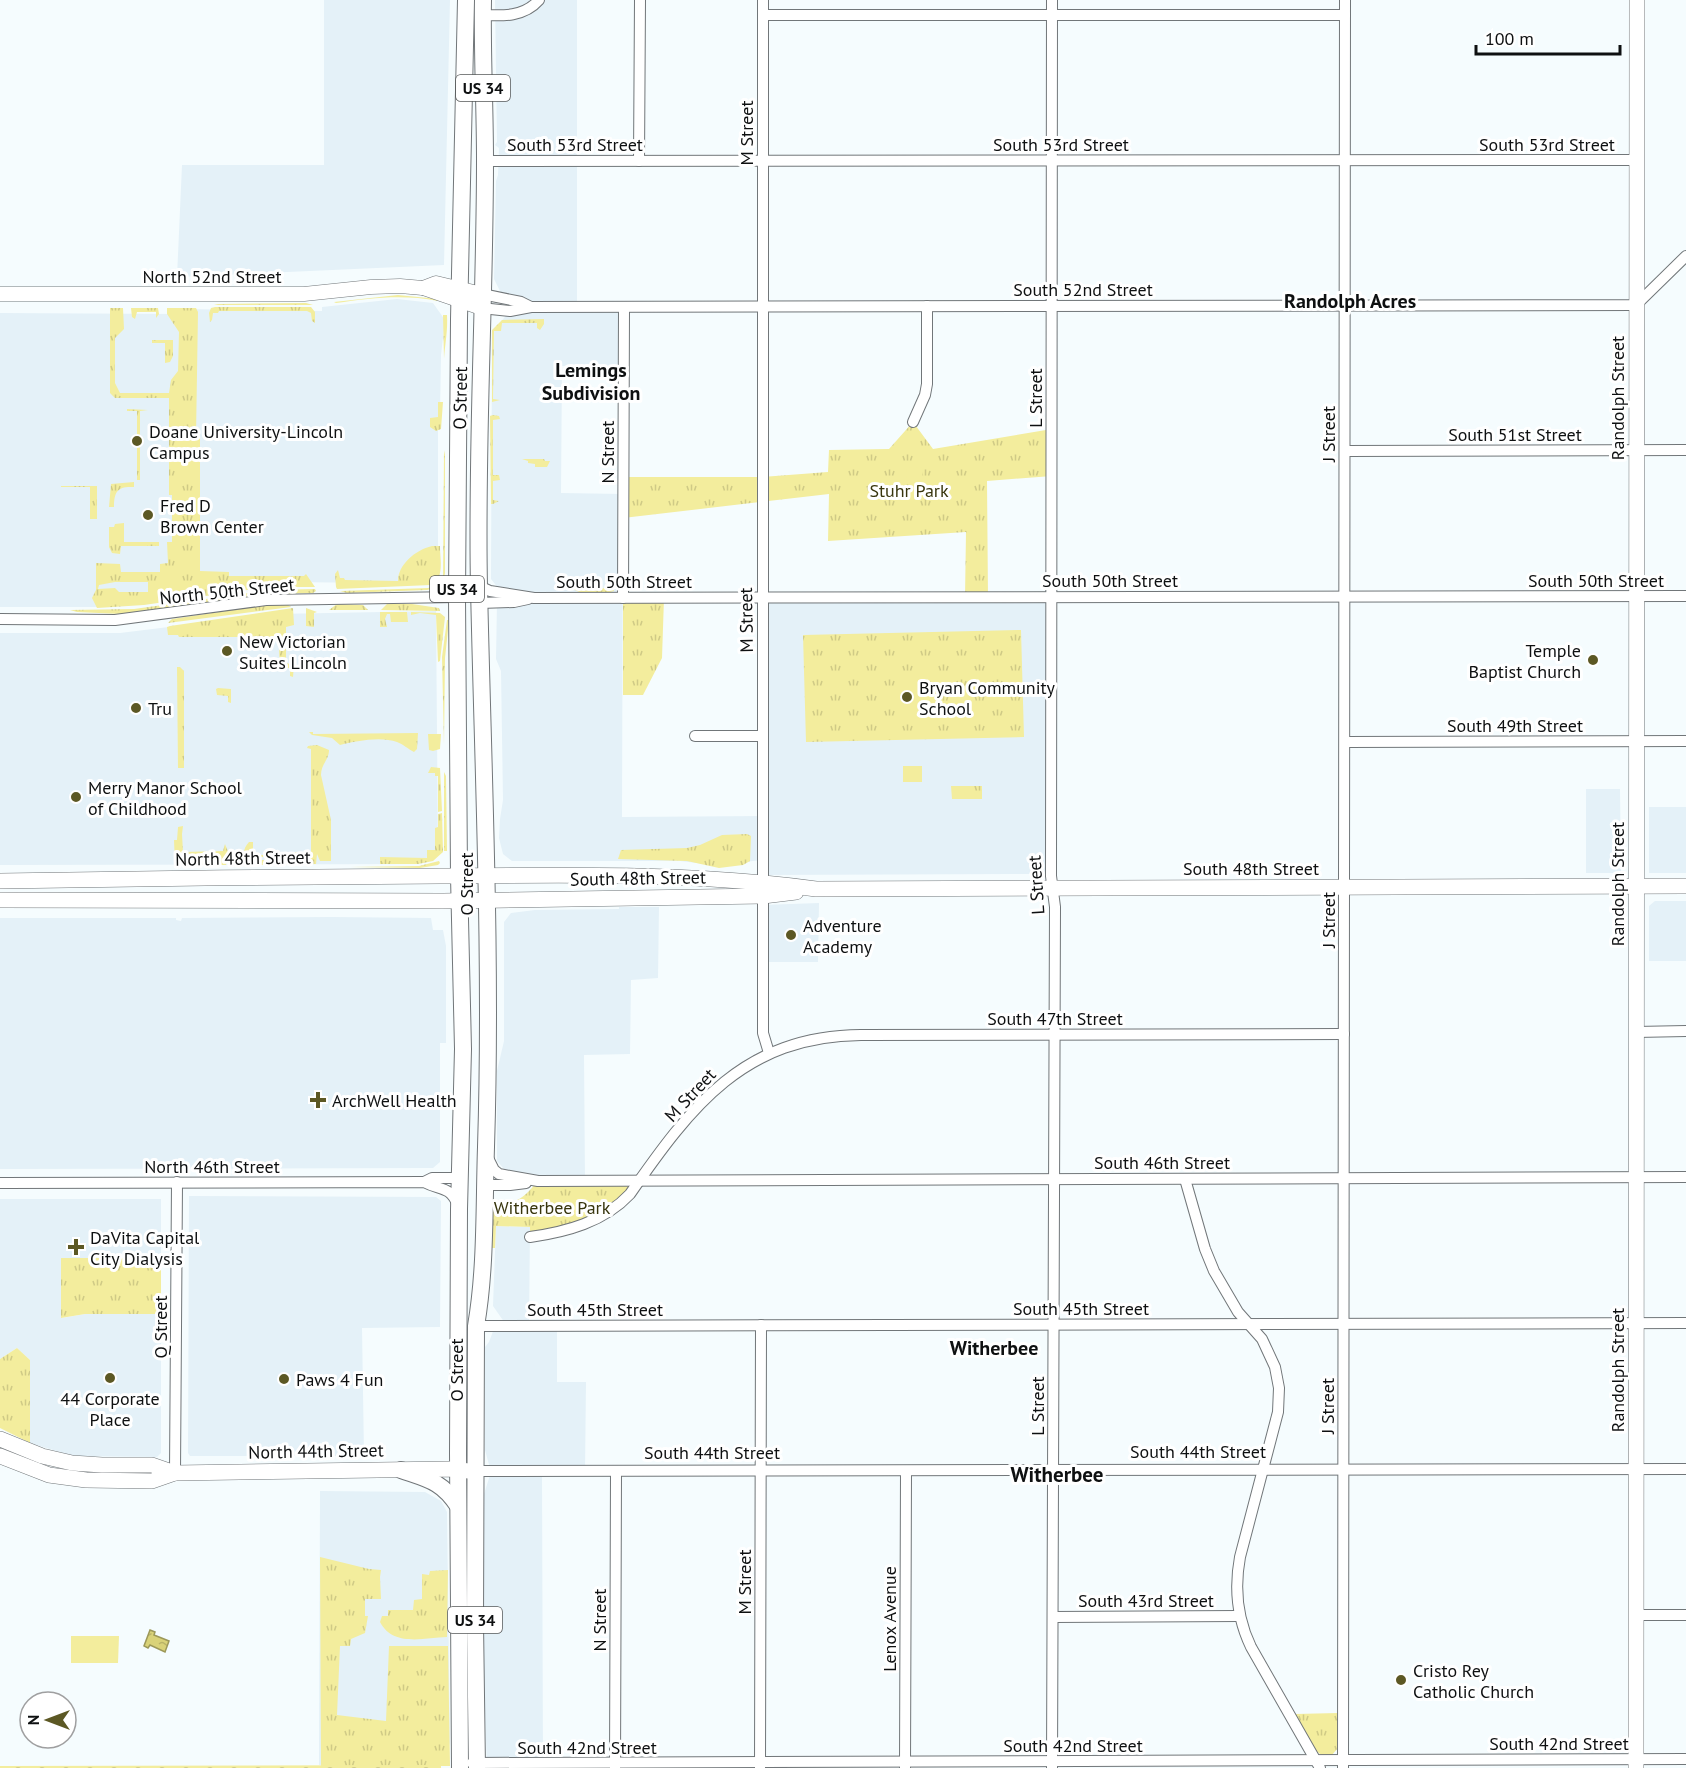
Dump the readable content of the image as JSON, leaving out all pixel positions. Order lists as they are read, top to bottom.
{
  "streets": {
    "main road": [
      "US 34",
      "O Street",
      "Randolph Street",
      "North 48th Street",
      "South 48th Street",
      "North 44th Street",
      "South 44th Street"
    ],
    "street": [
      "M Street",
      "South 53rd Street",
      "North 52nd Street",
      "South 52nd Street",
      "L Street",
      "J Street",
      "South 51st Street",
      "N Street",
      "South 50th Street",
      "North 50th Street",
      "South 49th Street",
      "South 47th Street",
      "South 46th Street",
      "North 46th Street",
      "South 45th Street",
      "Q Street",
      "South 43rd Street",
      "Lenox Avenue",
      "South 42nd Street"
    ]
  },
  "crossings": [
    ["M Street", "South 53rd Street"],
    ["M Street", "South 52nd Street"],
    ["M Street", "South 50th Street"],
    ["M Street", "South 48th Street"],
    ["M Street", "South 47th Street"],
    ["M Street", "South 46th Street"],
    ["M Street", "South 45th Street"],
    ["M Street", "South 44th Street"],
    ["M Street", "South 42nd Street"],
    ["South 53rd Street", "O Street"],
    ["South 53rd Street", "L Street"],
    ["South 53rd Street", "Randolph Street"],
    ["South 53rd Street", "J Street"],
    ["North 52nd Street", "South 52nd Street"],
    ["North 52nd Street", "O Street"],
    ["South 52nd Street", "O Street"],
    ["South 52nd Street", "L Street"],
    ["South 52nd Street", "Randolph Street"],
    ["South 52nd Street", "J Street"],
    ["South 52nd Street", "N Street"],
    ["O Street", "South 50th Street"],
    ["O Street", "North 50th Street"],
    ["O Street", "North 48th Street"],
    ["O Street", "South 48th Street"],
    ["O Street", "South 46th Street"],
    ["O Street", "North 46th Street"],
    ["O Street", "South 45th Street"],
    ["O Street", "North 44th Street"],
    ["O Street", "South 44th Street"],
    ["O Street", "South 42nd Street"],
    ["L Street", "South 50th Street"],
    ["L Street", "South 48th Street"],
    ["L Street", "South 47th Street"],
    ["L Street", "South 46th Street"],
    ["L Street", "South 45th Street"],
    ["L Street", "South 44th Street"],
    ["L Street", "South 43rd Street"],
    ["L Street", "South 42nd Street"],
    ["Randolph Street", "South 51st Street"],
    ["Randolph Street", "South 50th Street"],
    ["Randolph Street", "South 49th Street"],
    ["Randolph Street", "South 48th Street"],
    ["Randolph Street", "South 46th Street"],
    ["Randolph Street", "South 45th Street"],
    ["Randolph Street", "South 44th Street"],
    ["Randolph Street", "South 42nd Street"],
    ["J Street", "South 51st Street"],
    ["J Street", "South 50th Street"],
    ["J Street", "South 49th Street"],
    ["J Street", "South 48th Street"],
    ["J Street", "South 47th Street"],
    ["J Street", "South 46th Street"],
    ["J Street", "South 45th Street"],
    ["J Street", "South 44th Street"],
    ["J Street", "South 42nd Street"],
    ["N Street", "South 50th Street"],
    ["N Street", "South 44th Street"],
    ["N Street", "South 42nd Street"],
    ["North 48th Street", "South 48th Street"],
    ["North 46th Street", "Q Street"],
    ["Q Street", "North 44th Street"],
    ["North 44th Street", "South 44th Street"],
    ["South 44th Street", "Lenox Avenue"],
    ["Lenox Avenue", "South 42nd Street"]
  ],
  "districts": [
    "Randolph Acres",
    "Lemings Subdivision",
    "Witherbee",
    "Witherbee"
  ],
  "parks": ["Stuhr Park", "Witherbee Park"],
  "places": {
    "other": [
      "Doane University-Lincoln Campus",
      "Fred D Brown Center",
      "New Victorian Suites Lincoln",
      "Temple Baptist Church",
      "Bryan Community School",
      "Tru",
      "Merry Manor School of Childhood",
      "Adventure Academy",
      "44 Corporate Place",
      "Paws 4 Fun",
      "Cristo Rey Catholic Church"
    ],
    "health": ["ArchWell Health", "DaVita Capital City Dialysis"]
  },
  "scale_bar": "100 m",
  "north": "left"
}
